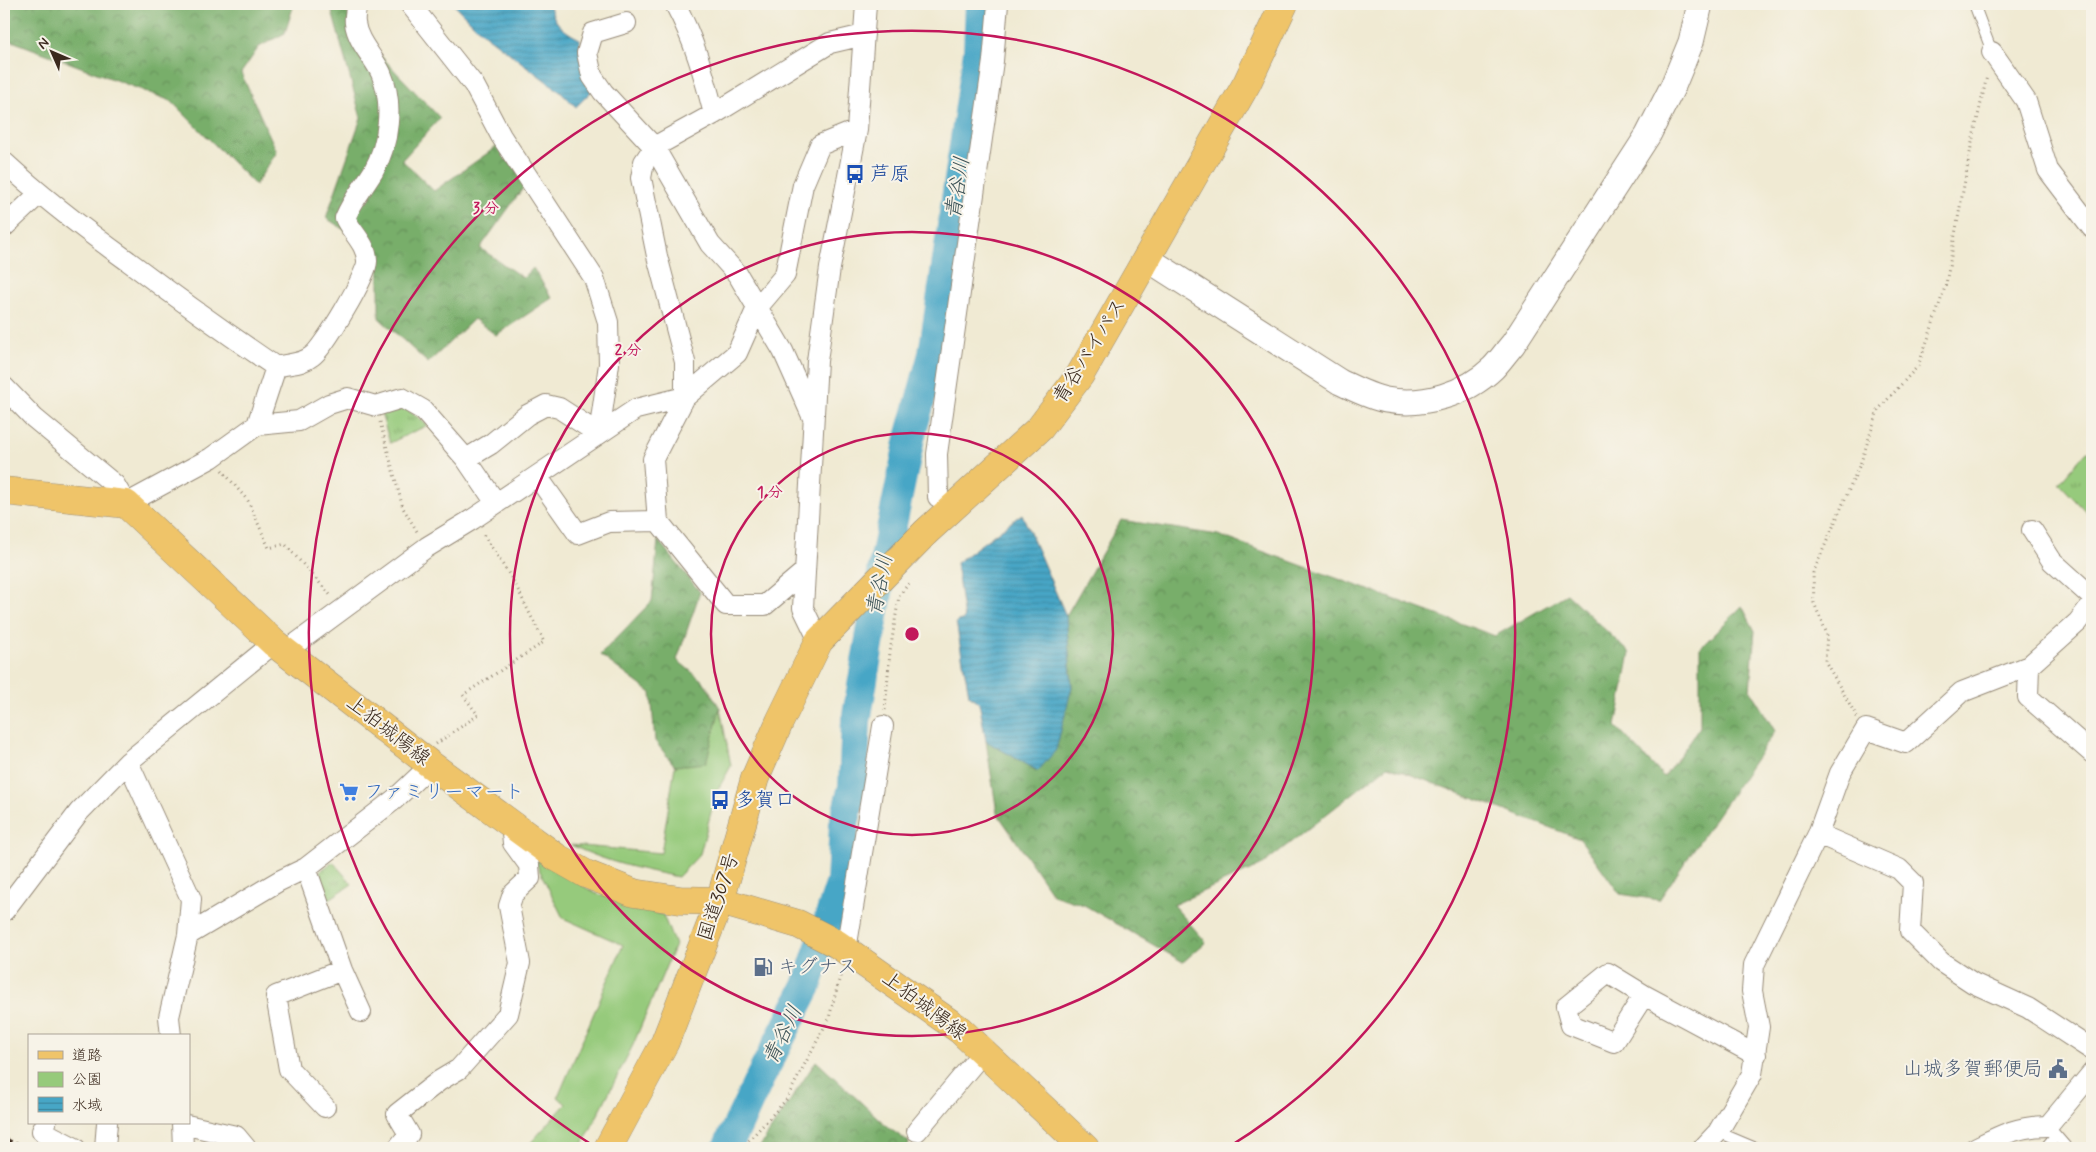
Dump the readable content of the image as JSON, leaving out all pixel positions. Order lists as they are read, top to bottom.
{
  "streets": {
    "main road": ["青谷バイパス", "上狛城陽線", "国道307号"]
  },
  "crossings": [
    ["青谷バイパス", "国道307号"],
    ["上狛城陽線", "国道307号"]
  ],
  "water": ["青谷川"],
  "places": {
    "bus stop": ["芦原", "多賀口"],
    "supermarket": ["ファミリーマート"],
    "fuel station": ["キグナス"],
    "public building": ["山城多賀郵便局"]
  },
  "legend": ["道路", "公園", "水域"],
  "north": "top left",
  "rings": ["3 分", "2 分", "1 分"]
}
